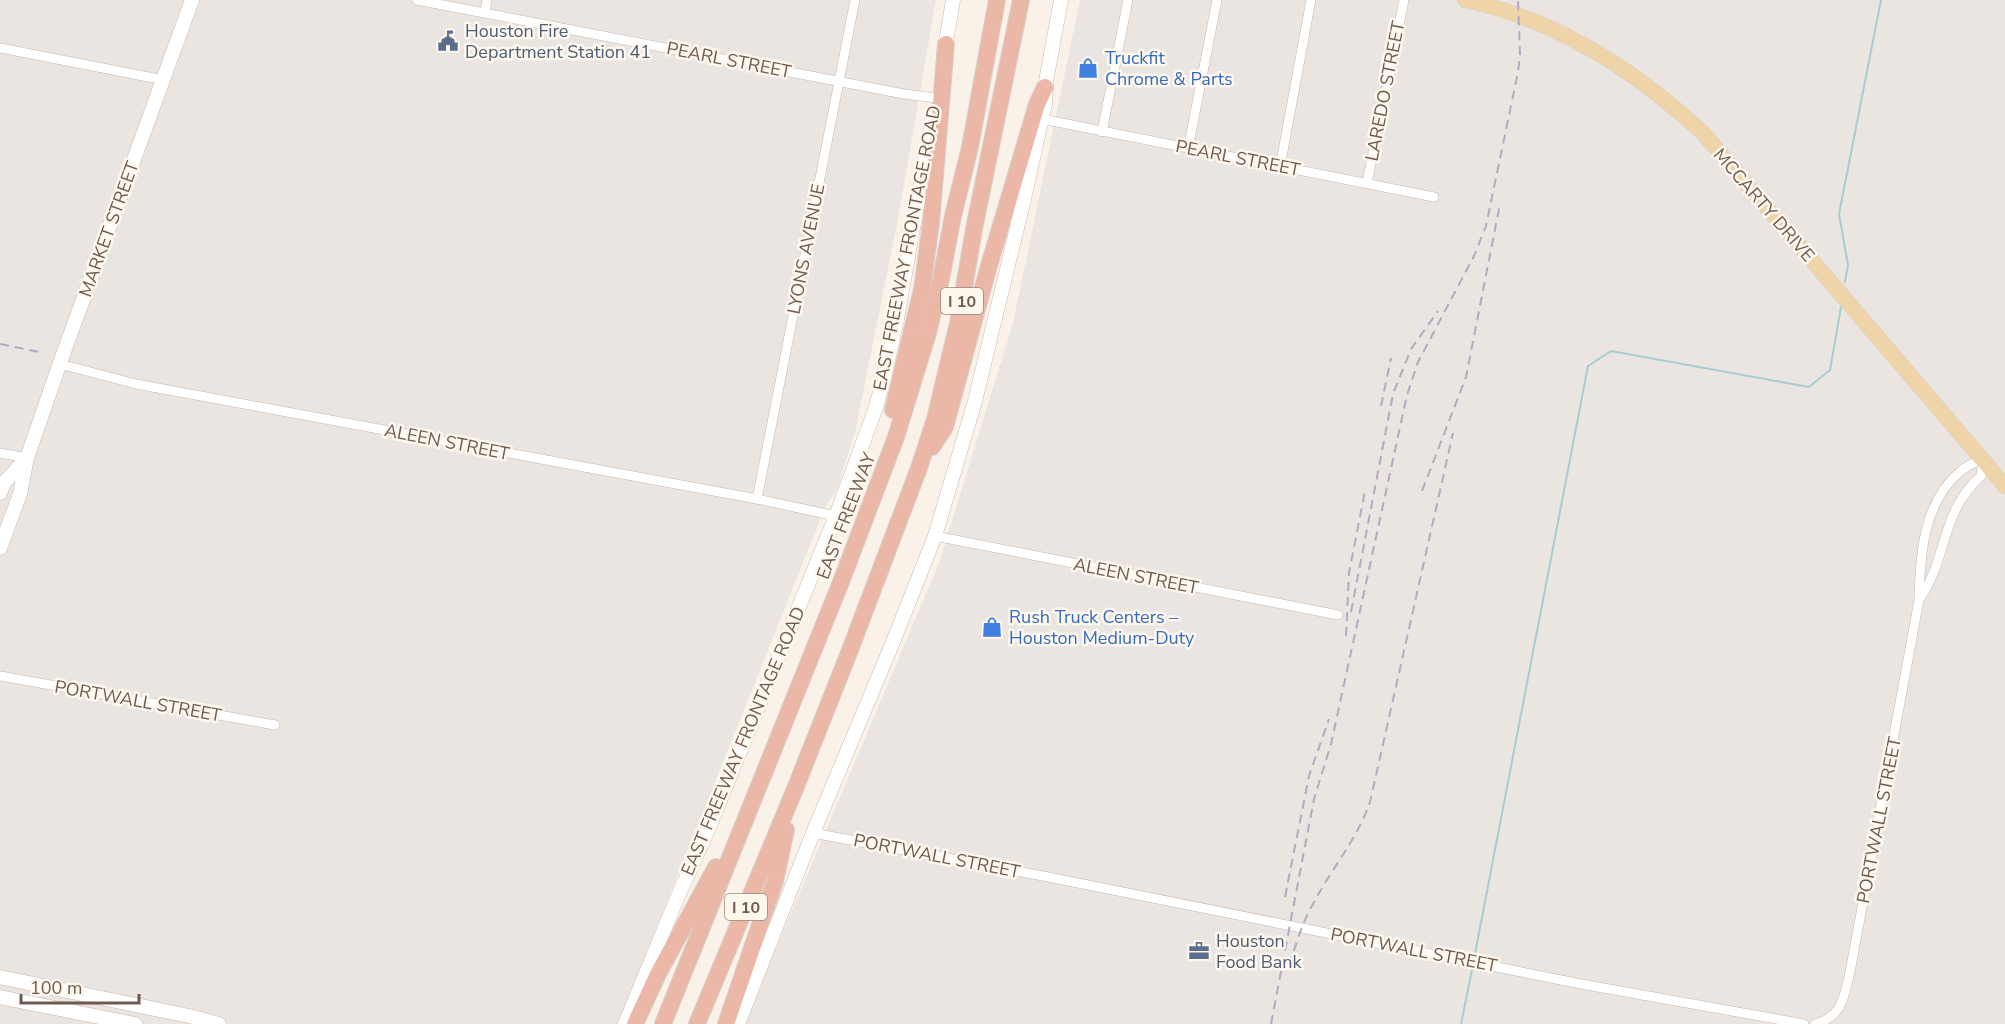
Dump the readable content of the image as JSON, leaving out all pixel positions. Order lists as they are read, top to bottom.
{
  "streets": {
    "highway": ["I 10", "EAST FREEWAY"],
    "main road": ["MCCARTY DRIVE", "MARKET STREET", "EAST FREEWAY FRONTAGE ROAD"],
    "street": [
      "PEARL STREET",
      "LAREDO STREET",
      "LYONS AVENUE",
      "ALEEN STREET",
      "PORTWALL STREET"
    ]
  },
  "crossings": [
    ["PEARL STREET", "LAREDO STREET"],
    ["PEARL STREET", "EAST FREEWAY FRONTAGE ROAD"],
    ["PEARL STREET", "LYONS AVENUE"],
    ["MCCARTY DRIVE", "PORTWALL STREET"],
    ["MARKET STREET", "ALEEN STREET"],
    ["EAST FREEWAY FRONTAGE ROAD", "ALEEN STREET"],
    ["LYONS AVENUE", "ALEEN STREET"]
  ],
  "places": {
    "public building": ["Houston Fire Department Station 41"],
    "shop": ["Truckfit Chrome & Parts", "Rush Truck Centers – Houston Medium-Duty"],
    "office": ["Houston Food Bank"]
  },
  "scale_bar": "100 m"
}
